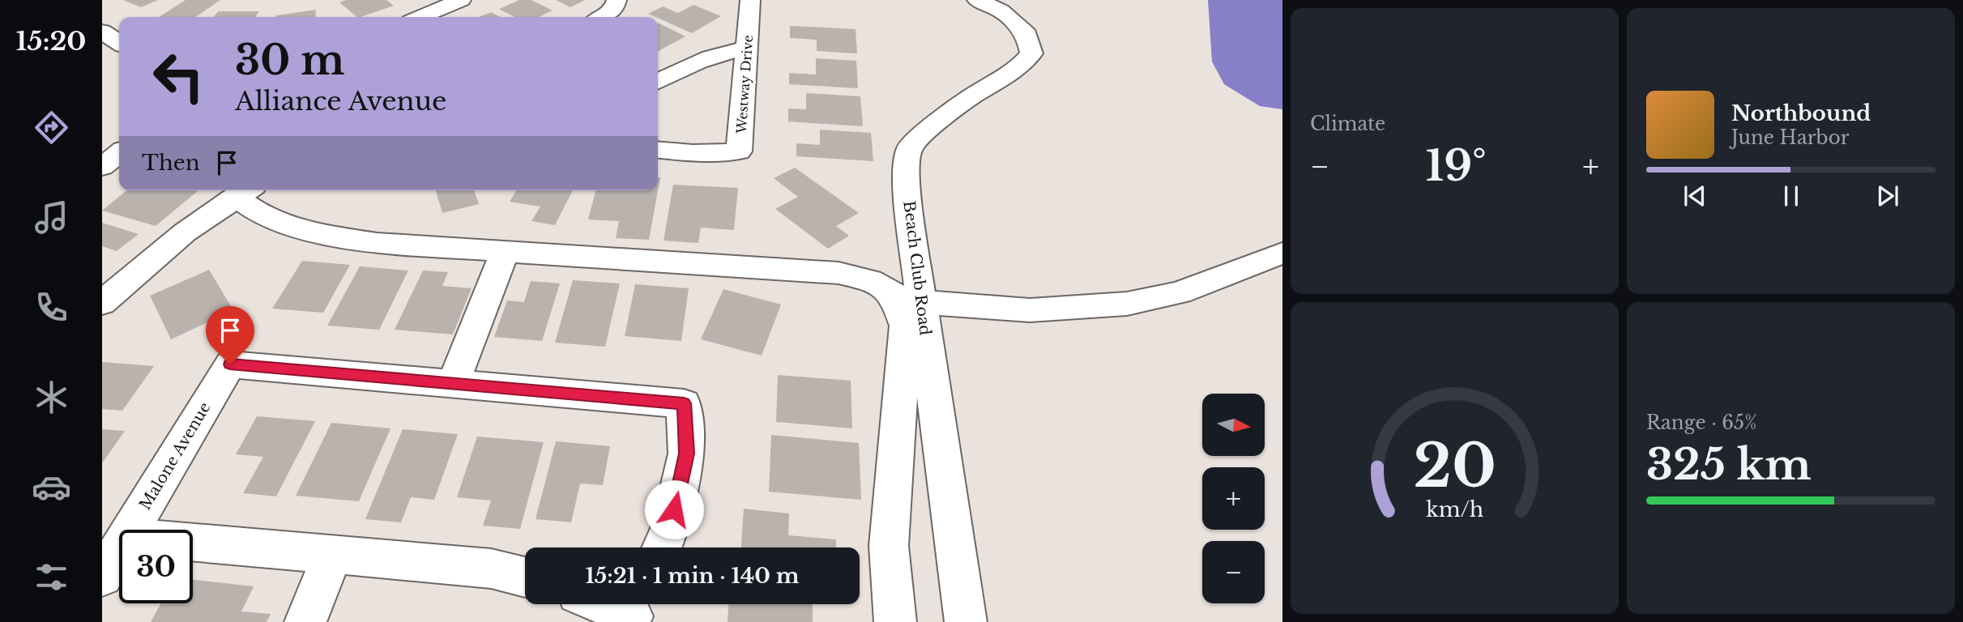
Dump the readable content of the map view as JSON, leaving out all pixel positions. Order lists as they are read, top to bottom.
{
  "streets": {
    "street": ["Westway Drive", "Beach Club Road", "Malone Avenue"]
  },
  "north": "right",
  "page": {
    "tabs": "15:20",
    "tile": [
      "Climate",
      ["Range · 65%", "325 km"]
    ],
    "turn": ["30 m", "Alliance Avenue"],
    "song": ["Northbound", "June Harbor"],
    "then": "Then",
    "heat": ["−", "19°", "+"],
    "map_buttons": ["+", "−"],
    "limit": "30",
    "trip": "15:21 · 1 min · 140 m",
    "gauge": ["20", "km/h"]
  }
}
